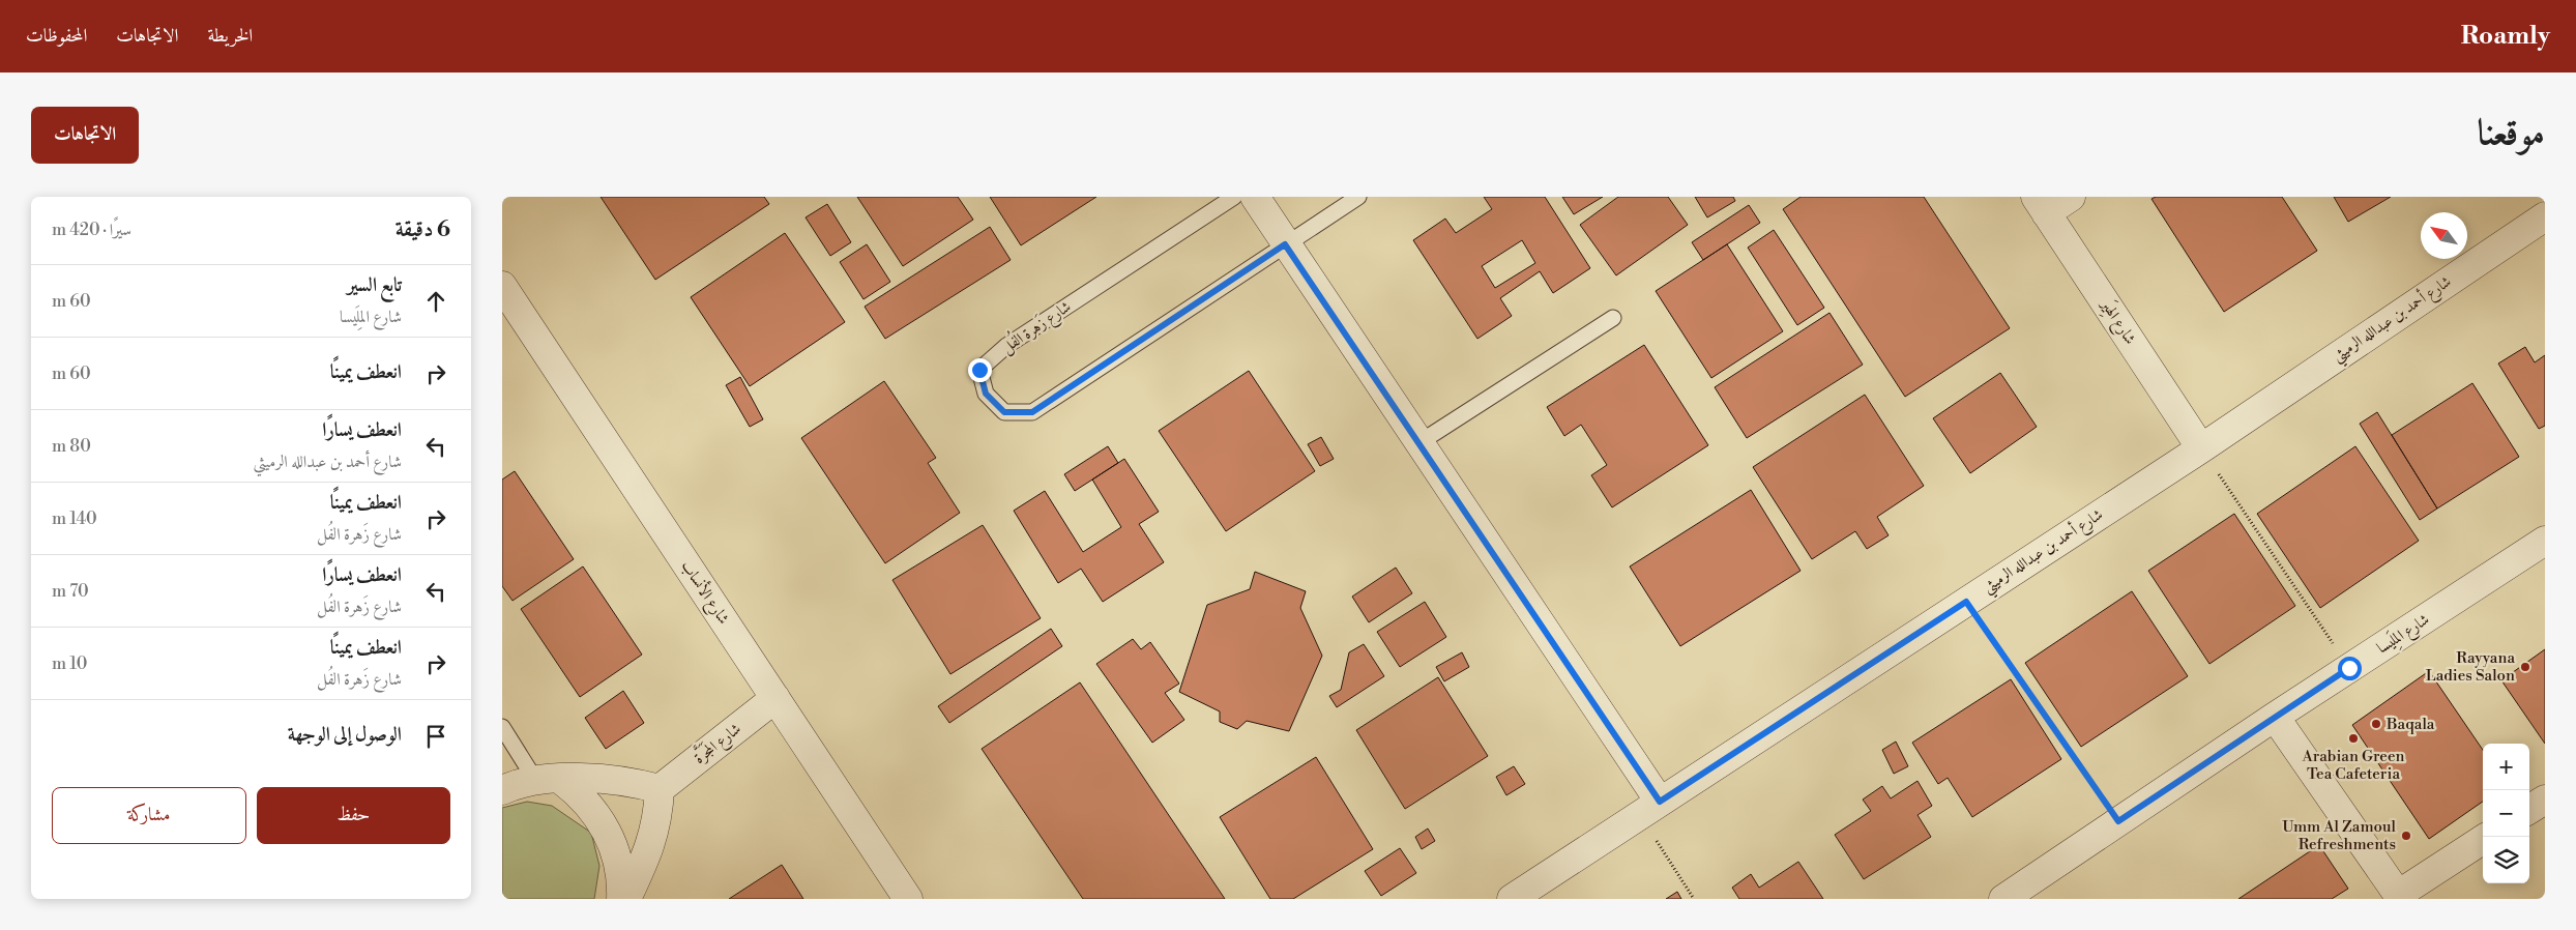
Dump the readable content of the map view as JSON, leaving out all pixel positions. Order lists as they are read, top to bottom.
{
  "streets": {
    "street": [
      "شارع أحمد بن عبدالله الرميثي",
      "شارع الهِيَر",
      "شارع الأنساب",
      "شارع المِلَيسا",
      "شارع المَجَرَّة"
    ],
    "lane": ["شارع زَهرة الفُل"]
  },
  "crossings": [
    ["شارع أحمد بن عبدالله الرميثي", "شارع الهِيَر"],
    ["شارع الأنساب", "شارع المَجَرَّة"]
  ],
  "places": [
    "Rayyana Ladies Salon",
    "Baqala",
    "Arabian Green Tea Cafeteria",
    "Umm Al Zamoul Refreshments"
  ],
  "north": "top left",
  "page": {
    "header": "Roamly",
    "nav": ["الخريطة", "الاتجاهات", "المحفوظات"],
    "title": "موقعنا",
    "buttons": [
      "الاتجاهات",
      ["حفظ", "مشاركة"]
    ],
    "heading": ["6 دقيقة", "سيرًا · 420 m"],
    "list": [
      ["تابع السير", "شارع المِلَيسا", "60 m"],
      ["انعطف يمينًا", "60 m"],
      ["انعطف يسارًا", "شارع أحمد بن عبدالله الرميثي", "80 m"],
      ["انعطف يمينًا", "شارع زَهرة الفُل", "140 m"],
      ["انعطف يسارًا", "شارع زَهرة الفُل", "70 m"],
      ["انعطف يمينًا", "شارع زَهرة الفُل", "10 m"],
      "الوصول إلى الوجهة"
    ],
    "map_buttons": ["+", "−"]
  }
}
